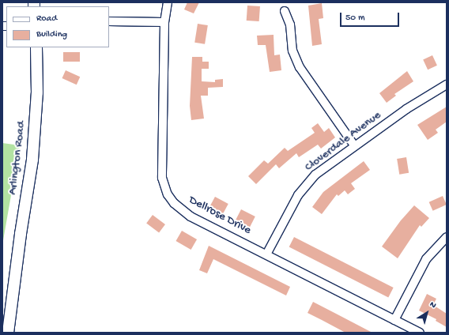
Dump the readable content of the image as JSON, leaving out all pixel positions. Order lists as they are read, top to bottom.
{
  "streets": {
    "main road": ["Arlington Road"],
    "street": ["Cloverdale Avenue", "Dellrose Drive"]
  },
  "crossings": [
    ["Cloverdale Avenue", "Dellrose Drive"]
  ],
  "legend": ["Road", "Building"],
  "scale_bar": "50 m",
  "north": "top right"
}
